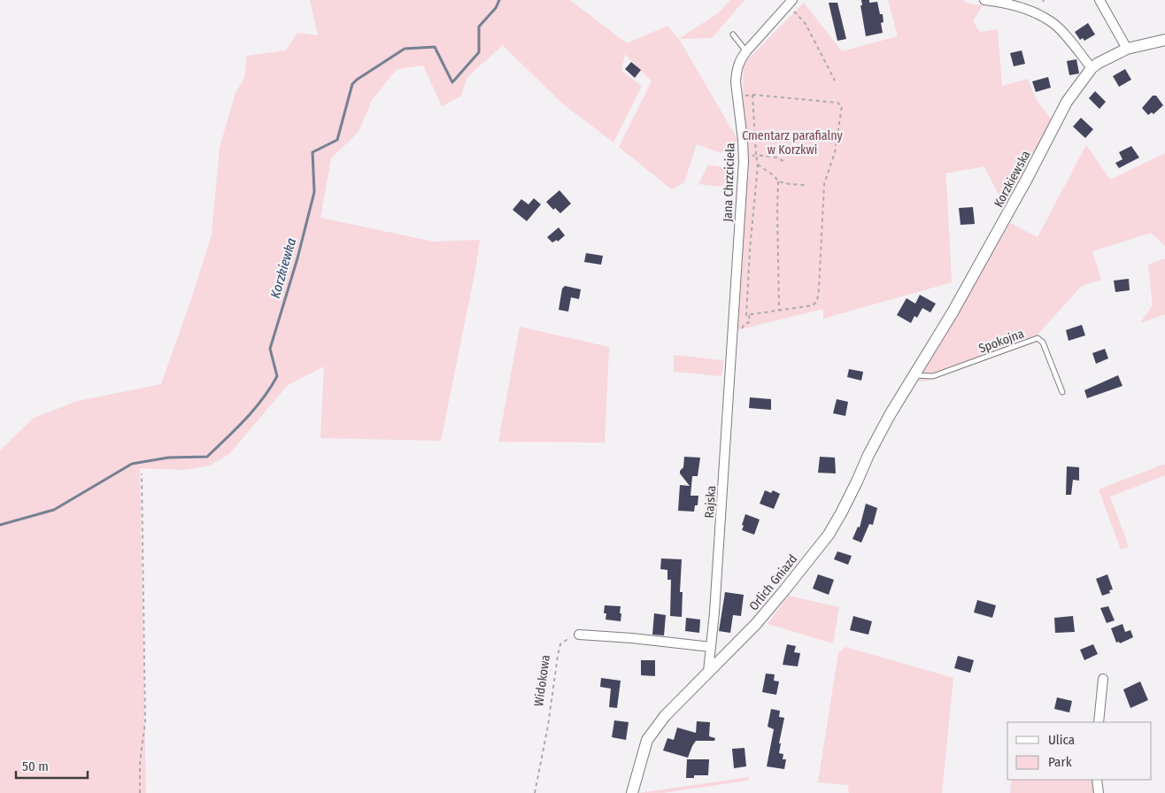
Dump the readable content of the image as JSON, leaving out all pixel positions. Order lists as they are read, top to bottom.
{
  "streets": {
    "street": [
      "Korzkiewska",
      "Jana Chrzciciela",
      "Rajska",
      "Orlich Gniazd"
    ],
    "lane": ["Spokojna"],
    "path": ["Widokowa"]
  },
  "crossings": [
    ["Korzkiewska", "Spokojna"],
    ["Korzkiewska", "Orlich Gniazd"],
    ["Jana Chrzciciela", "Rajska"],
    ["Spokojna", "Orlich Gniazd"],
    ["Rajska", "Orlich Gniazd"]
  ],
  "water": ["Korzkiewka"],
  "parks": ["Cmentarz parafialny w Korzkwi"],
  "legend": ["Ulica", "Park"],
  "scale_bar": "50 m"
}
